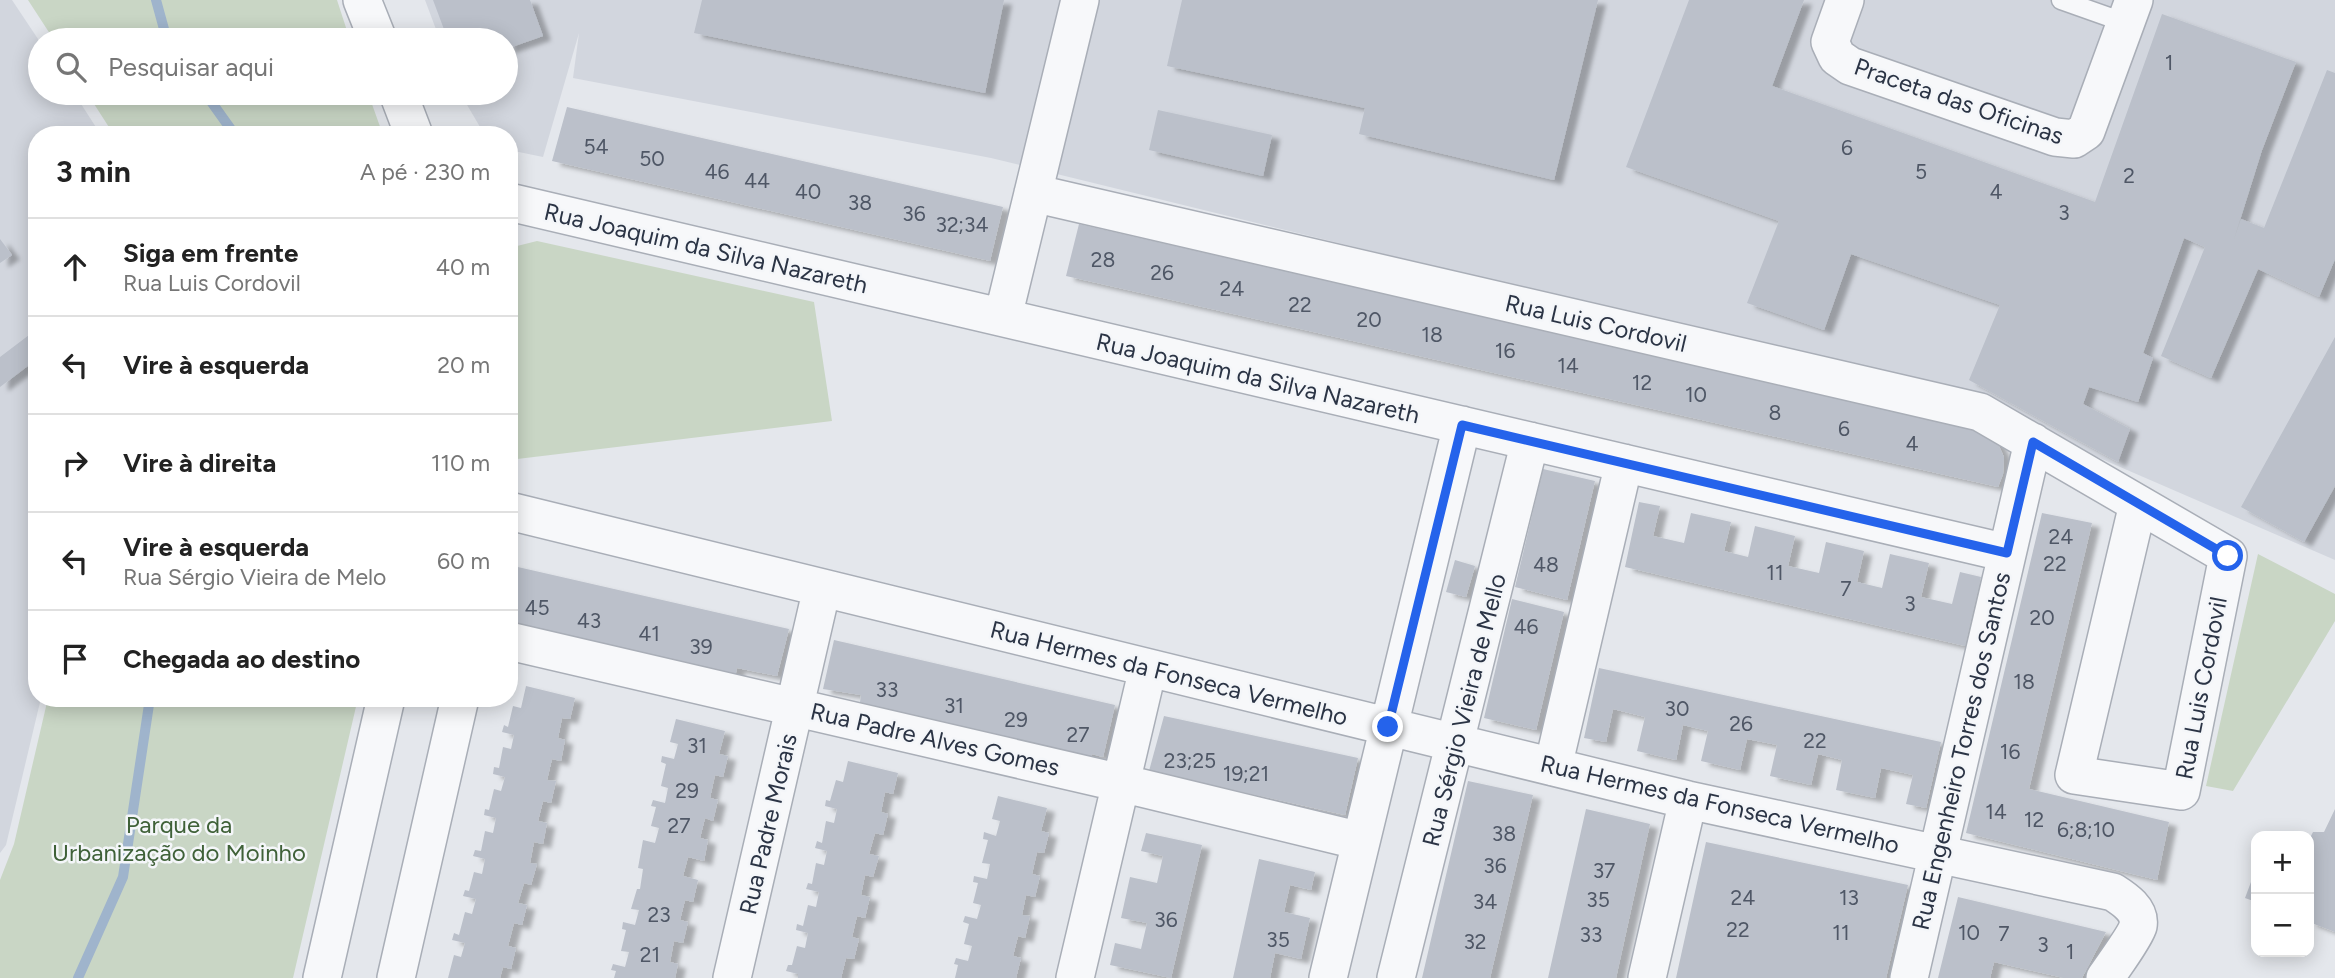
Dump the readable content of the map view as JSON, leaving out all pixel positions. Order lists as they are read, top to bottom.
{
  "streets": {
    "street": [
      "Praceta das Oficinas",
      "Rua Joaquim da Silva Nazareth",
      "Rua Luis Cordovil",
      "Rua Hermes da Fonseca Vermelho",
      "Rua Sérgio Vieira de Mello",
      "Rua Padre Alves Gomes",
      "Rua Engenheiro Torres dos Santos",
      "Rua Padre Morais"
    ]
  },
  "crossings": [
    ["Rua Joaquim da Silva Nazareth", "Rua Sérgio Vieira de Mello"],
    ["Rua Joaquim da Silva Nazareth", "Rua Engenheiro Torres dos Santos"],
    ["Rua Luis Cordovil", "Rua Engenheiro Torres dos Santos"],
    ["Rua Hermes da Fonseca Vermelho", "Rua Sérgio Vieira de Mello"],
    ["Rua Hermes da Fonseca Vermelho", "Rua Engenheiro Torres dos Santos"],
    ["Rua Hermes da Fonseca Vermelho", "Rua Padre Morais"],
    ["Rua Padre Alves Gomes", "Rua Padre Morais"]
  ],
  "parks": ["Parque da Urbanização do Moinho"],
  "house_numbers": [
    "1",
    "54",
    "6",
    "50",
    "46",
    "5",
    "2",
    "44",
    "40",
    "4",
    "38",
    "3",
    "36",
    "32;34",
    "28",
    "26",
    "24",
    "22",
    "20",
    "18",
    "16",
    "14",
    "12",
    "10",
    "8",
    "6",
    "4",
    "24",
    "22",
    "48",
    "11",
    "7",
    "3",
    "45",
    "20",
    "43",
    "46",
    "41",
    "39",
    "18",
    "33",
    "31",
    "30",
    "29",
    "26",
    "27",
    "22",
    "31",
    "16",
    "23;25",
    "19;21",
    "29",
    "14",
    "12",
    "27",
    "6;8;10",
    "38",
    "36",
    "37",
    "24",
    "13",
    "35",
    "34",
    "23",
    "36",
    "22",
    "11",
    "10",
    "7",
    "33",
    "35",
    "32",
    "3",
    "1",
    "21"
  ],
  "page": {
    "search": "Pesquisar aqui",
    "heading": ["3 min", "A pé · 230 m"],
    "list": [
      ["Siga em frente", "Rua Luis Cordovil", "40 m"],
      ["Vire à esquerda", "20 m"],
      ["Vire à direita", "110 m"],
      ["Vire à esquerda", "Rua Sérgio Vieira de Melo", "60 m"],
      "Chegada ao destino"
    ],
    "map_buttons": ["+", "−"]
  }
}
